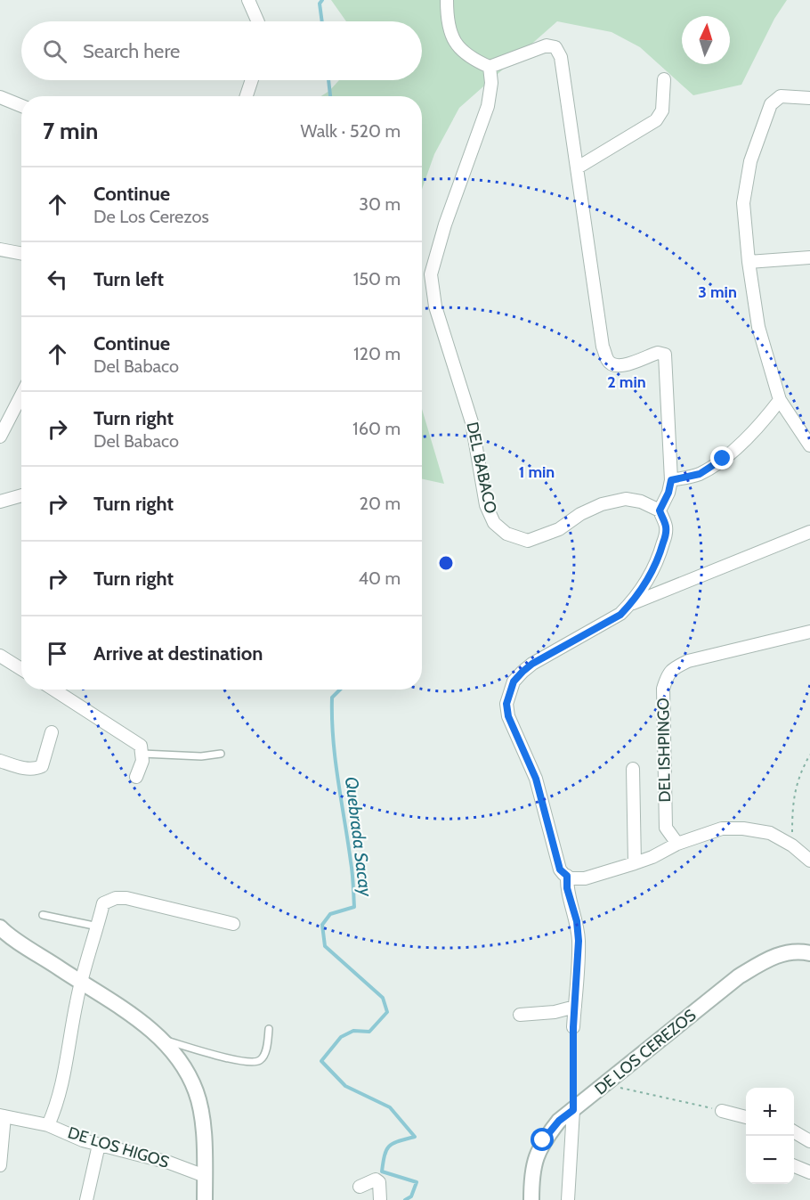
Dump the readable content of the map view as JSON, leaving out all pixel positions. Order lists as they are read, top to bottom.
{
  "streets": {
    "street": [
      "DEL BABACO",
      "DEL ISHPINGO",
      "DE LOS CEREZOS",
      "DE LOS HIGOS"
    ]
  },
  "water": ["Quebrada Sacay"],
  "north": "top",
  "page": {
    "search": "Search here",
    "heading": ["7 min", "Walk · 520 m"],
    "list": [
      ["Continue", "De Los Cerezos", "30 m"],
      ["Turn left", "150 m"],
      ["Continue", "Del Babaco", "120 m"],
      ["Turn right", "Del Babaco", "160 m"],
      ["Turn right", "20 m"],
      ["Turn right", "40 m"],
      "Arrive at destination"
    ],
    "map_buttons": ["+", "−"]
  },
  "rings": ["3 min", "2 min", "1 min"]
}
